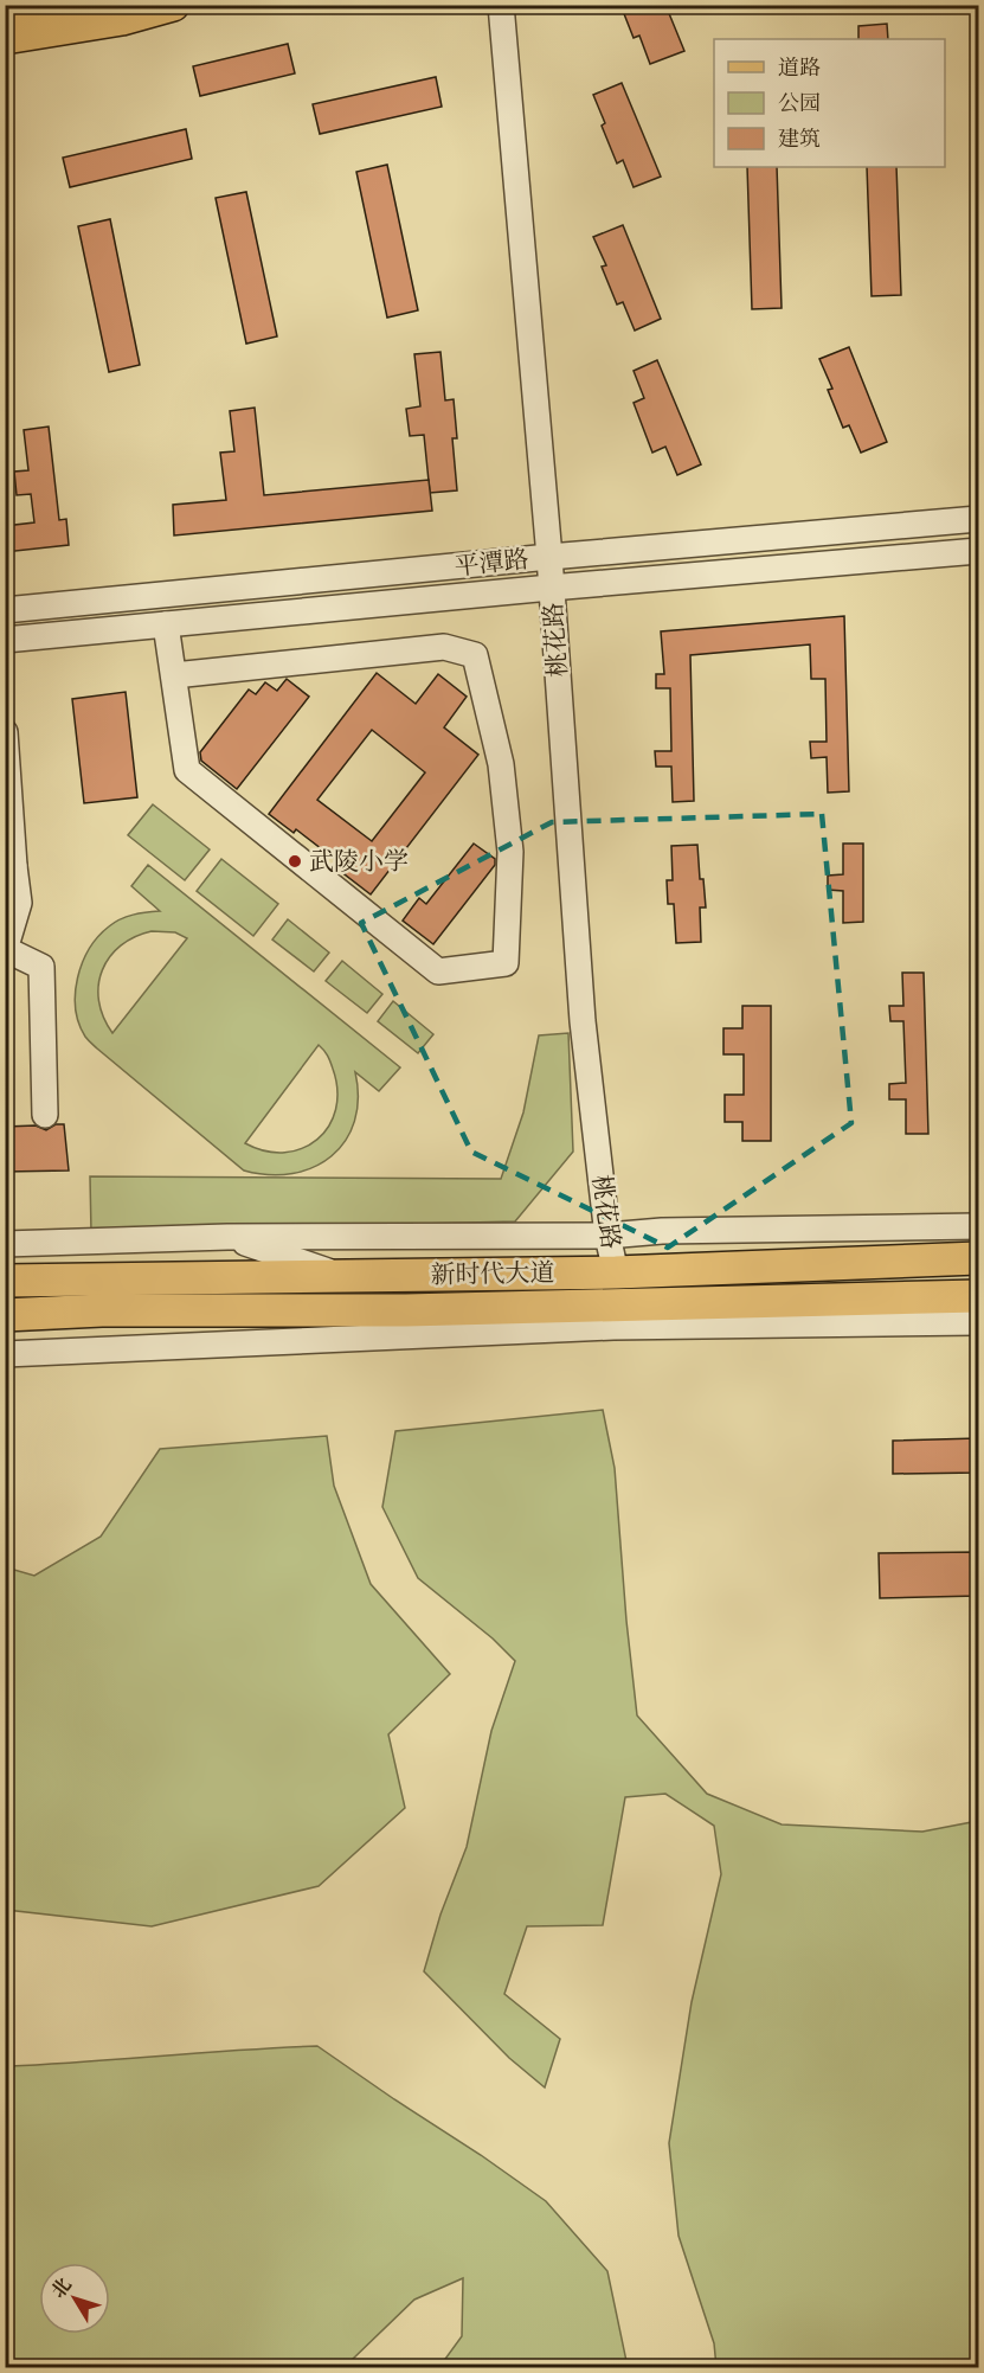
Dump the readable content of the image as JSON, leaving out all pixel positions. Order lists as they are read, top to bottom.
{
  "streets": {
    "main road": ["新时代大道"],
    "street": ["平潭路", "桃花路"]
  },
  "crossings": [
    ["平潭路", "桃花路"],
    ["桃花路", "新时代大道"]
  ],
  "places": ["武陵小学"],
  "legend": ["道路", "公园", "建筑"],
  "north": "top left"
}
